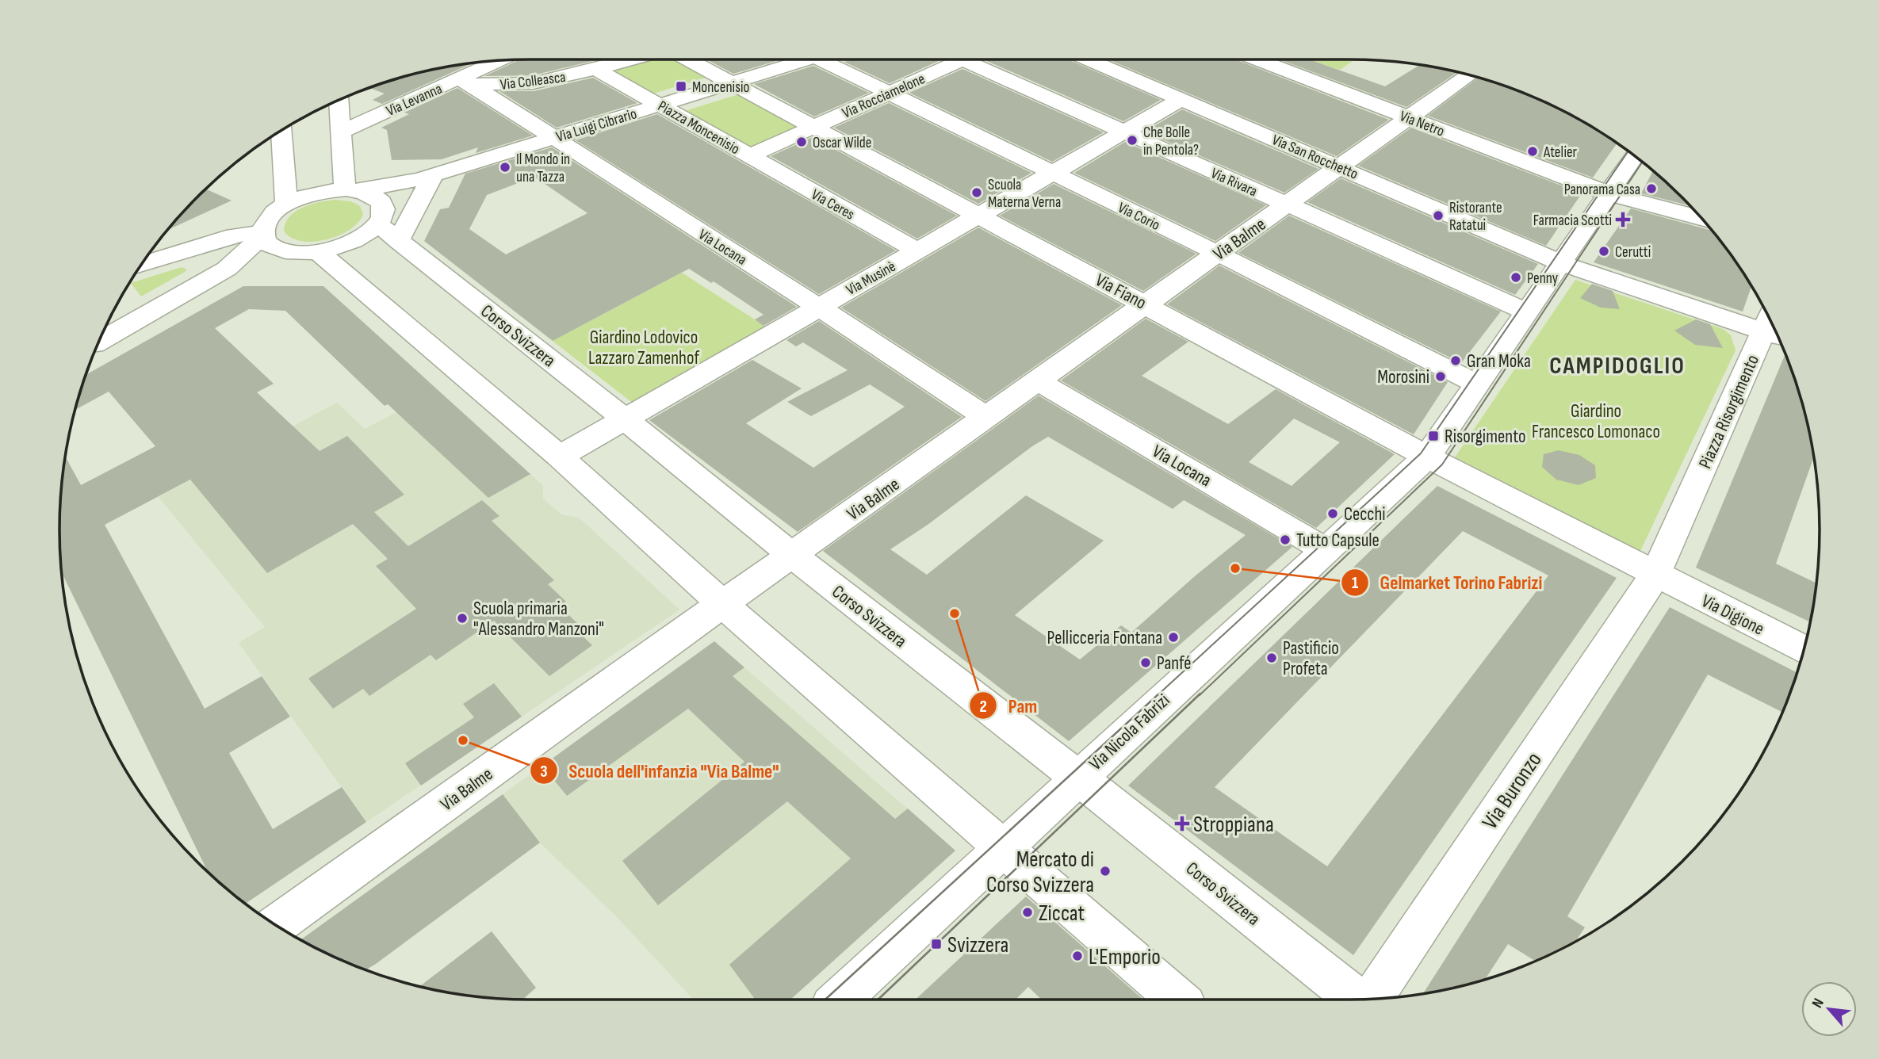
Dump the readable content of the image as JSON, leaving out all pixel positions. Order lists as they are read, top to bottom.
{
  "streets": {
    "street": [
      "Via Colleasca",
      "Via Rocciamelone",
      "Via Levanna",
      "Via Netro",
      "Via Luigi Cibrario",
      "Piazza Moncenisio",
      "Via San Rocchetto",
      "Via Rivara",
      "Via Ceres",
      "Via Corio",
      "Via Balme",
      "Via Locana",
      "Via Musinè",
      "Via Fiano",
      "Corso Svizzera",
      "Piazza Risorgimento",
      "Via Digione",
      "Via Nicola Fabrizi",
      "Via Buronzo"
    ]
  },
  "crossings": [
    ["Via Colleasca", "Via Levanna"],
    ["Via Colleasca", "Piazza Moncenisio"],
    ["Via Colleasca", "Via Locana"],
    ["Via Rocciamelone", "Piazza Moncenisio"],
    ["Via Rocciamelone", "Via Rivara"],
    ["Via Rocciamelone", "Via Corio"],
    ["Via Rocciamelone", "Via Fiano"],
    ["Via Levanna", "Via Locana"],
    ["Via Netro", "Via Balme"],
    ["Via Luigi Cibrario", "Piazza Moncenisio"],
    ["Via Luigi Cibrario", "Via Locana"],
    ["Via Luigi Cibrario", "Corso Svizzera"],
    ["Piazza Moncenisio", "Via Ceres"],
    ["Piazza Moncenisio", "Via Fiano"],
    ["Via San Rocchetto", "Via Balme"],
    ["Via San Rocchetto", "Via Musinè"],
    ["Via San Rocchetto", "Piazza Risorgimento"],
    ["Via Rivara", "Via Balme"],
    ["Via Rivara", "Via Musinè"],
    ["Via Ceres", "Via Musinè"],
    ["Via Corio", "Via Balme"],
    ["Via Corio", "Via Musinè"],
    ["Via Balme", "Via Locana"],
    ["Via Balme", "Via Fiano"],
    ["Via Balme", "Corso Svizzera"],
    ["Via Locana", "Via Musinè"],
    ["Via Locana", "Via Nicola Fabrizi"],
    ["Via Musinè", "Via Fiano"],
    ["Via Musinè", "Corso Svizzera"],
    ["Via Fiano", "Via Nicola Fabrizi"],
    ["Corso Svizzera", "Via Nicola Fabrizi"],
    ["Piazza Risorgimento", "Via Digione"],
    ["Piazza Risorgimento", "Via Buronzo"],
    ["Via Digione", "Via Buronzo"]
  ],
  "districts": ["CAMPIDOGLIO"],
  "parks": ["Giardino Lodovico Lazzaro Zamenhof", "Giardino Francesco Lomonaco"],
  "places": {
    "transit": ["Moncenisio", "Risorgimento", "Svizzera"],
    "other": [
      "Che Bolle in Pentola?",
      "Oscar Wilde",
      "Atelier",
      "Il Mondo in una Tazza",
      "Panorama Casa",
      "Scuola Materna Verna",
      "Ristorante Ratatui",
      "Cerutti",
      "Penny",
      "Gran Moka",
      "Morosini",
      "Cecchi",
      "Tutto Capsule",
      "Gelmarket Torino Fabrizi",
      "Pam",
      "Scuola primaria \"Alessandro Manzoni\"",
      "Pellicceria Fontana",
      "Pastificio Profeta",
      "Panfé",
      "Scuola dell'infanzia \"Via Balme\"",
      "Mercato di Corso Svizzera",
      "Ziccat",
      "L'Emporio"
    ],
    "health": ["Farmacia Scotti", "Stroppiana"]
  },
  "north": "top left"
}
